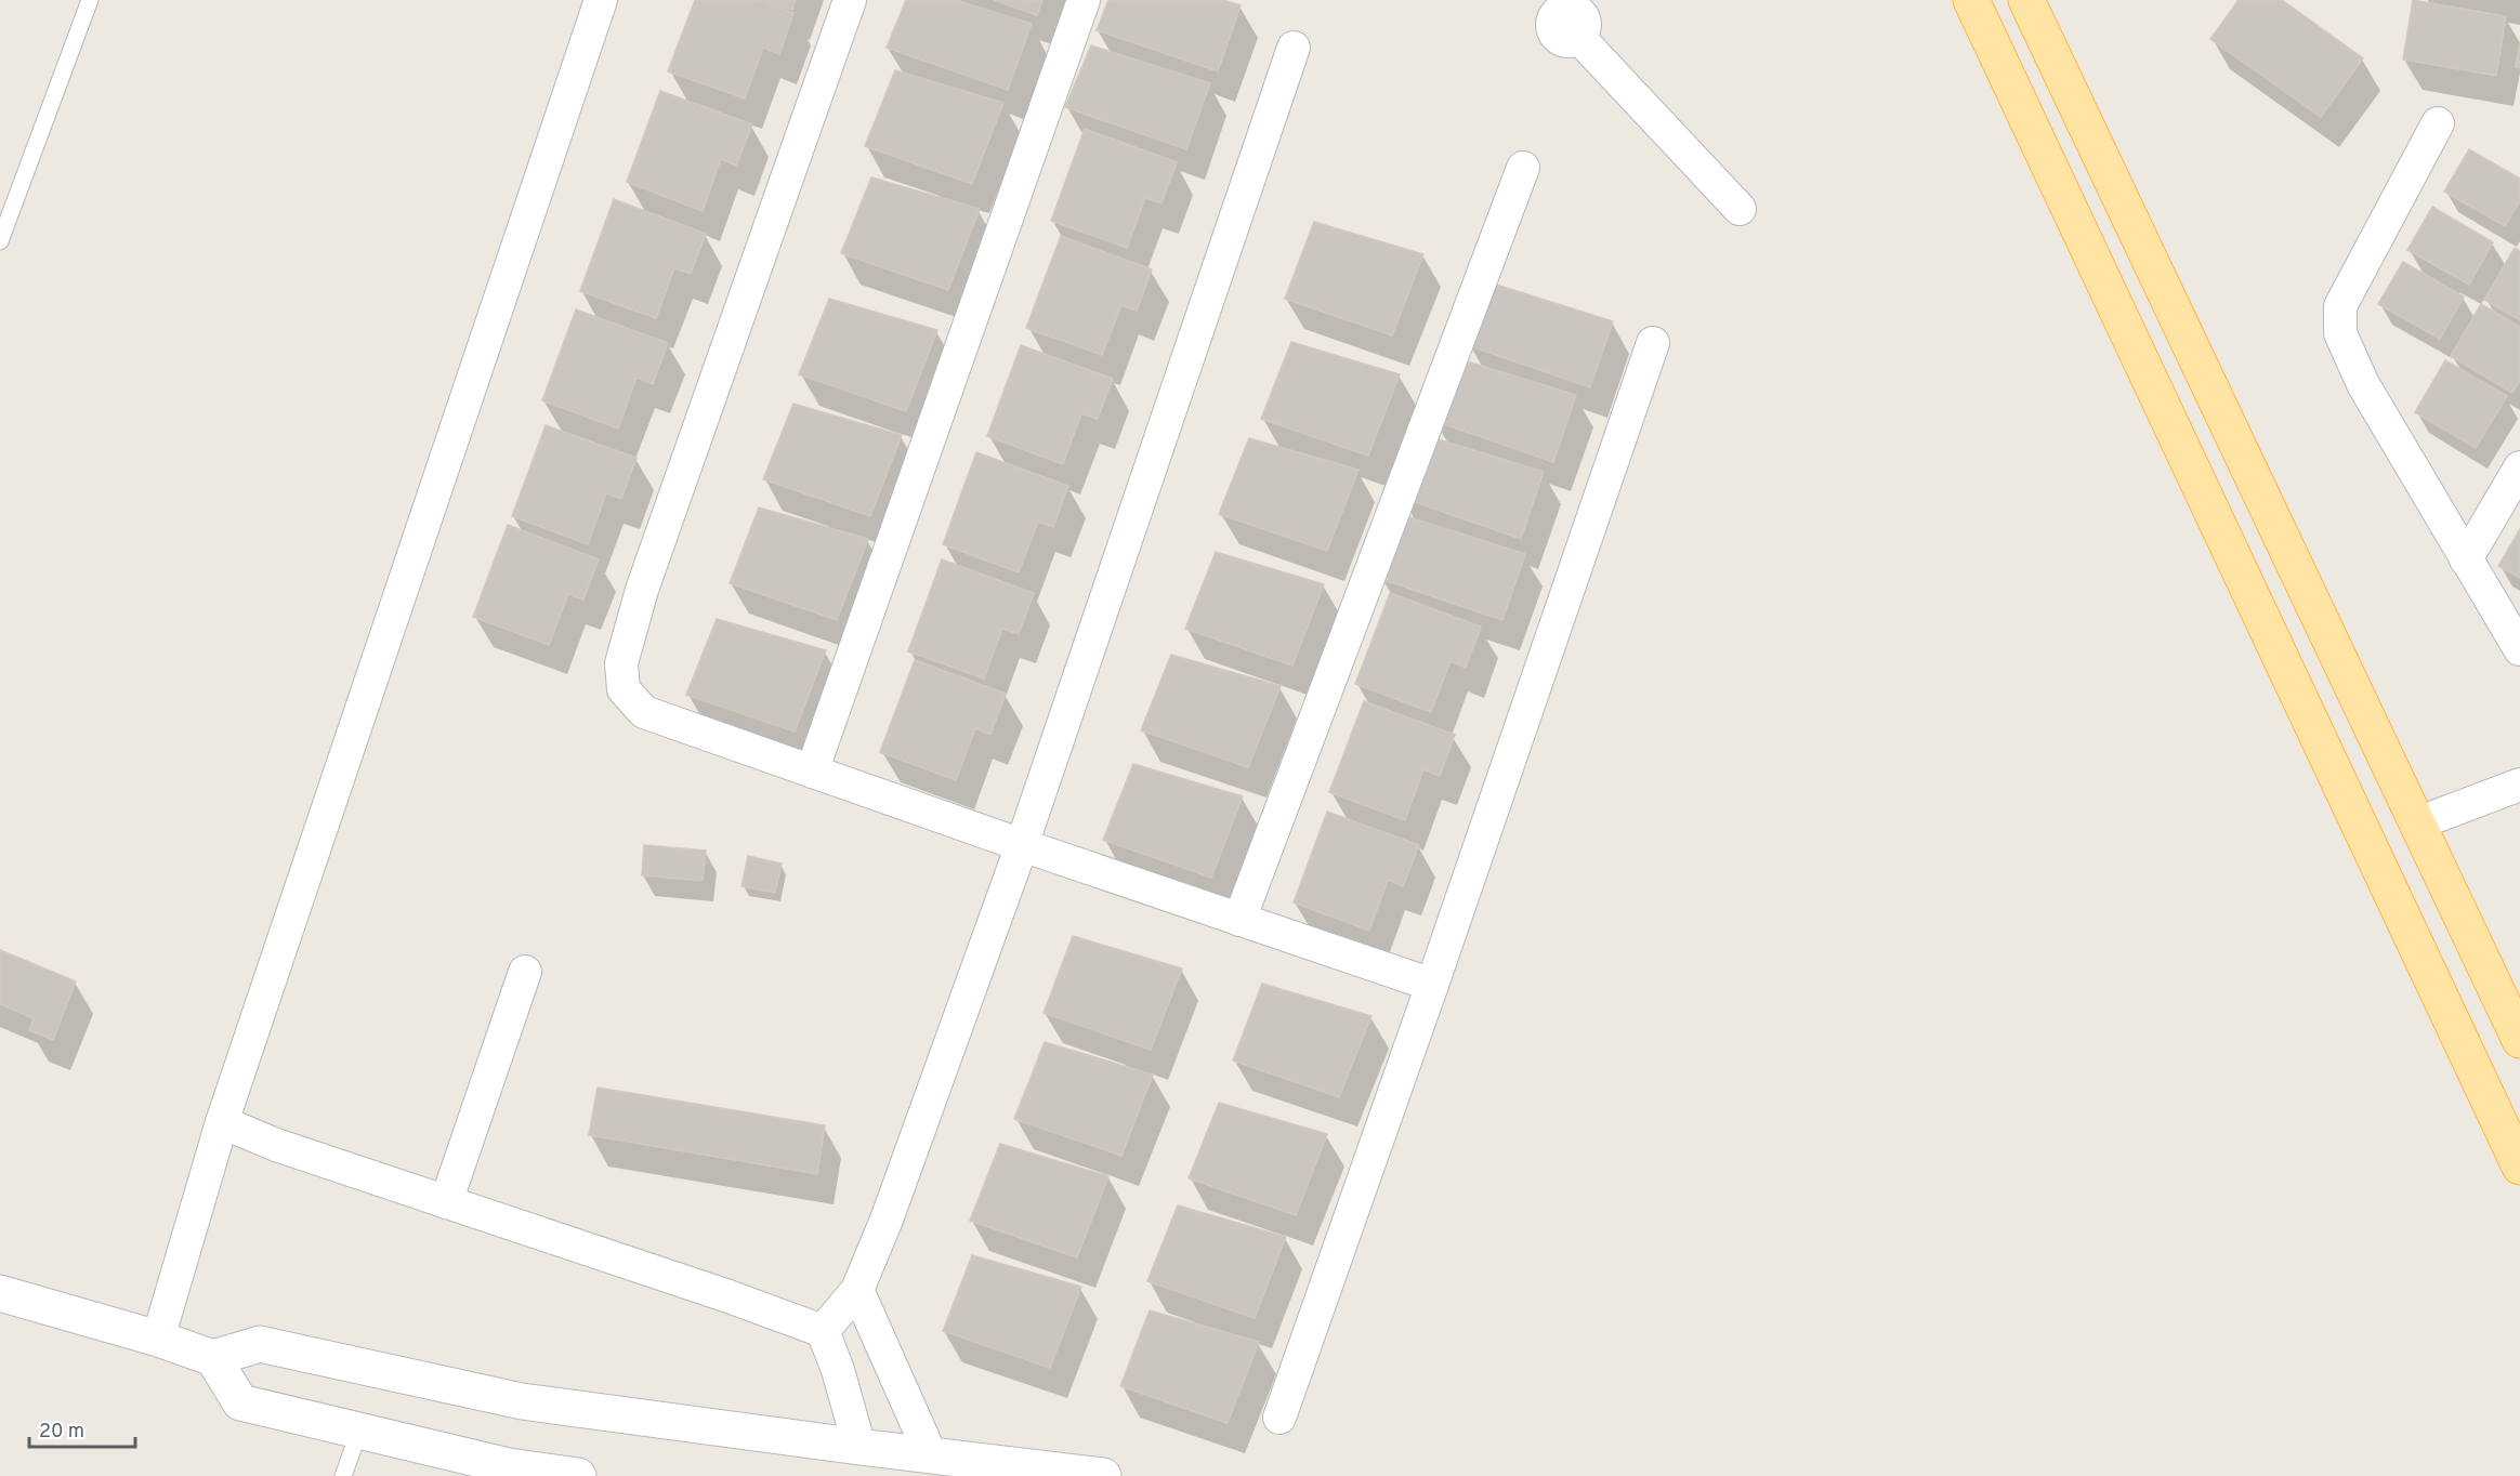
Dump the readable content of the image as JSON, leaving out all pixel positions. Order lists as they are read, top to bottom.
{
  "scale_bar": "20 m"
}
